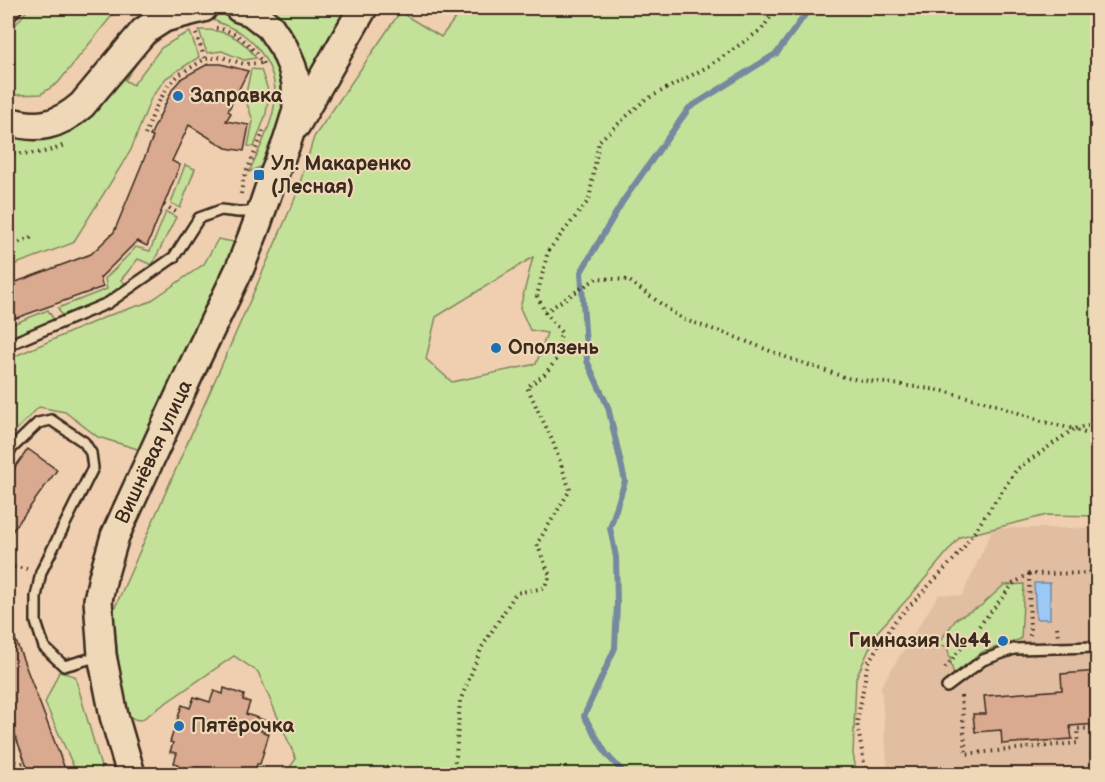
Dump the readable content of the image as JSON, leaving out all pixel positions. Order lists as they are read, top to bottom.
{
  "streets": {
    "street": ["Вишнёвая улица"]
  },
  "places": {
    "other": [
      "Заправка",
      "Оползень",
      "Гимназия №44",
      "Пятёрочка"
    ],
    "transit": ["Ул. Макаренко (Лесная)"]
  }
}
